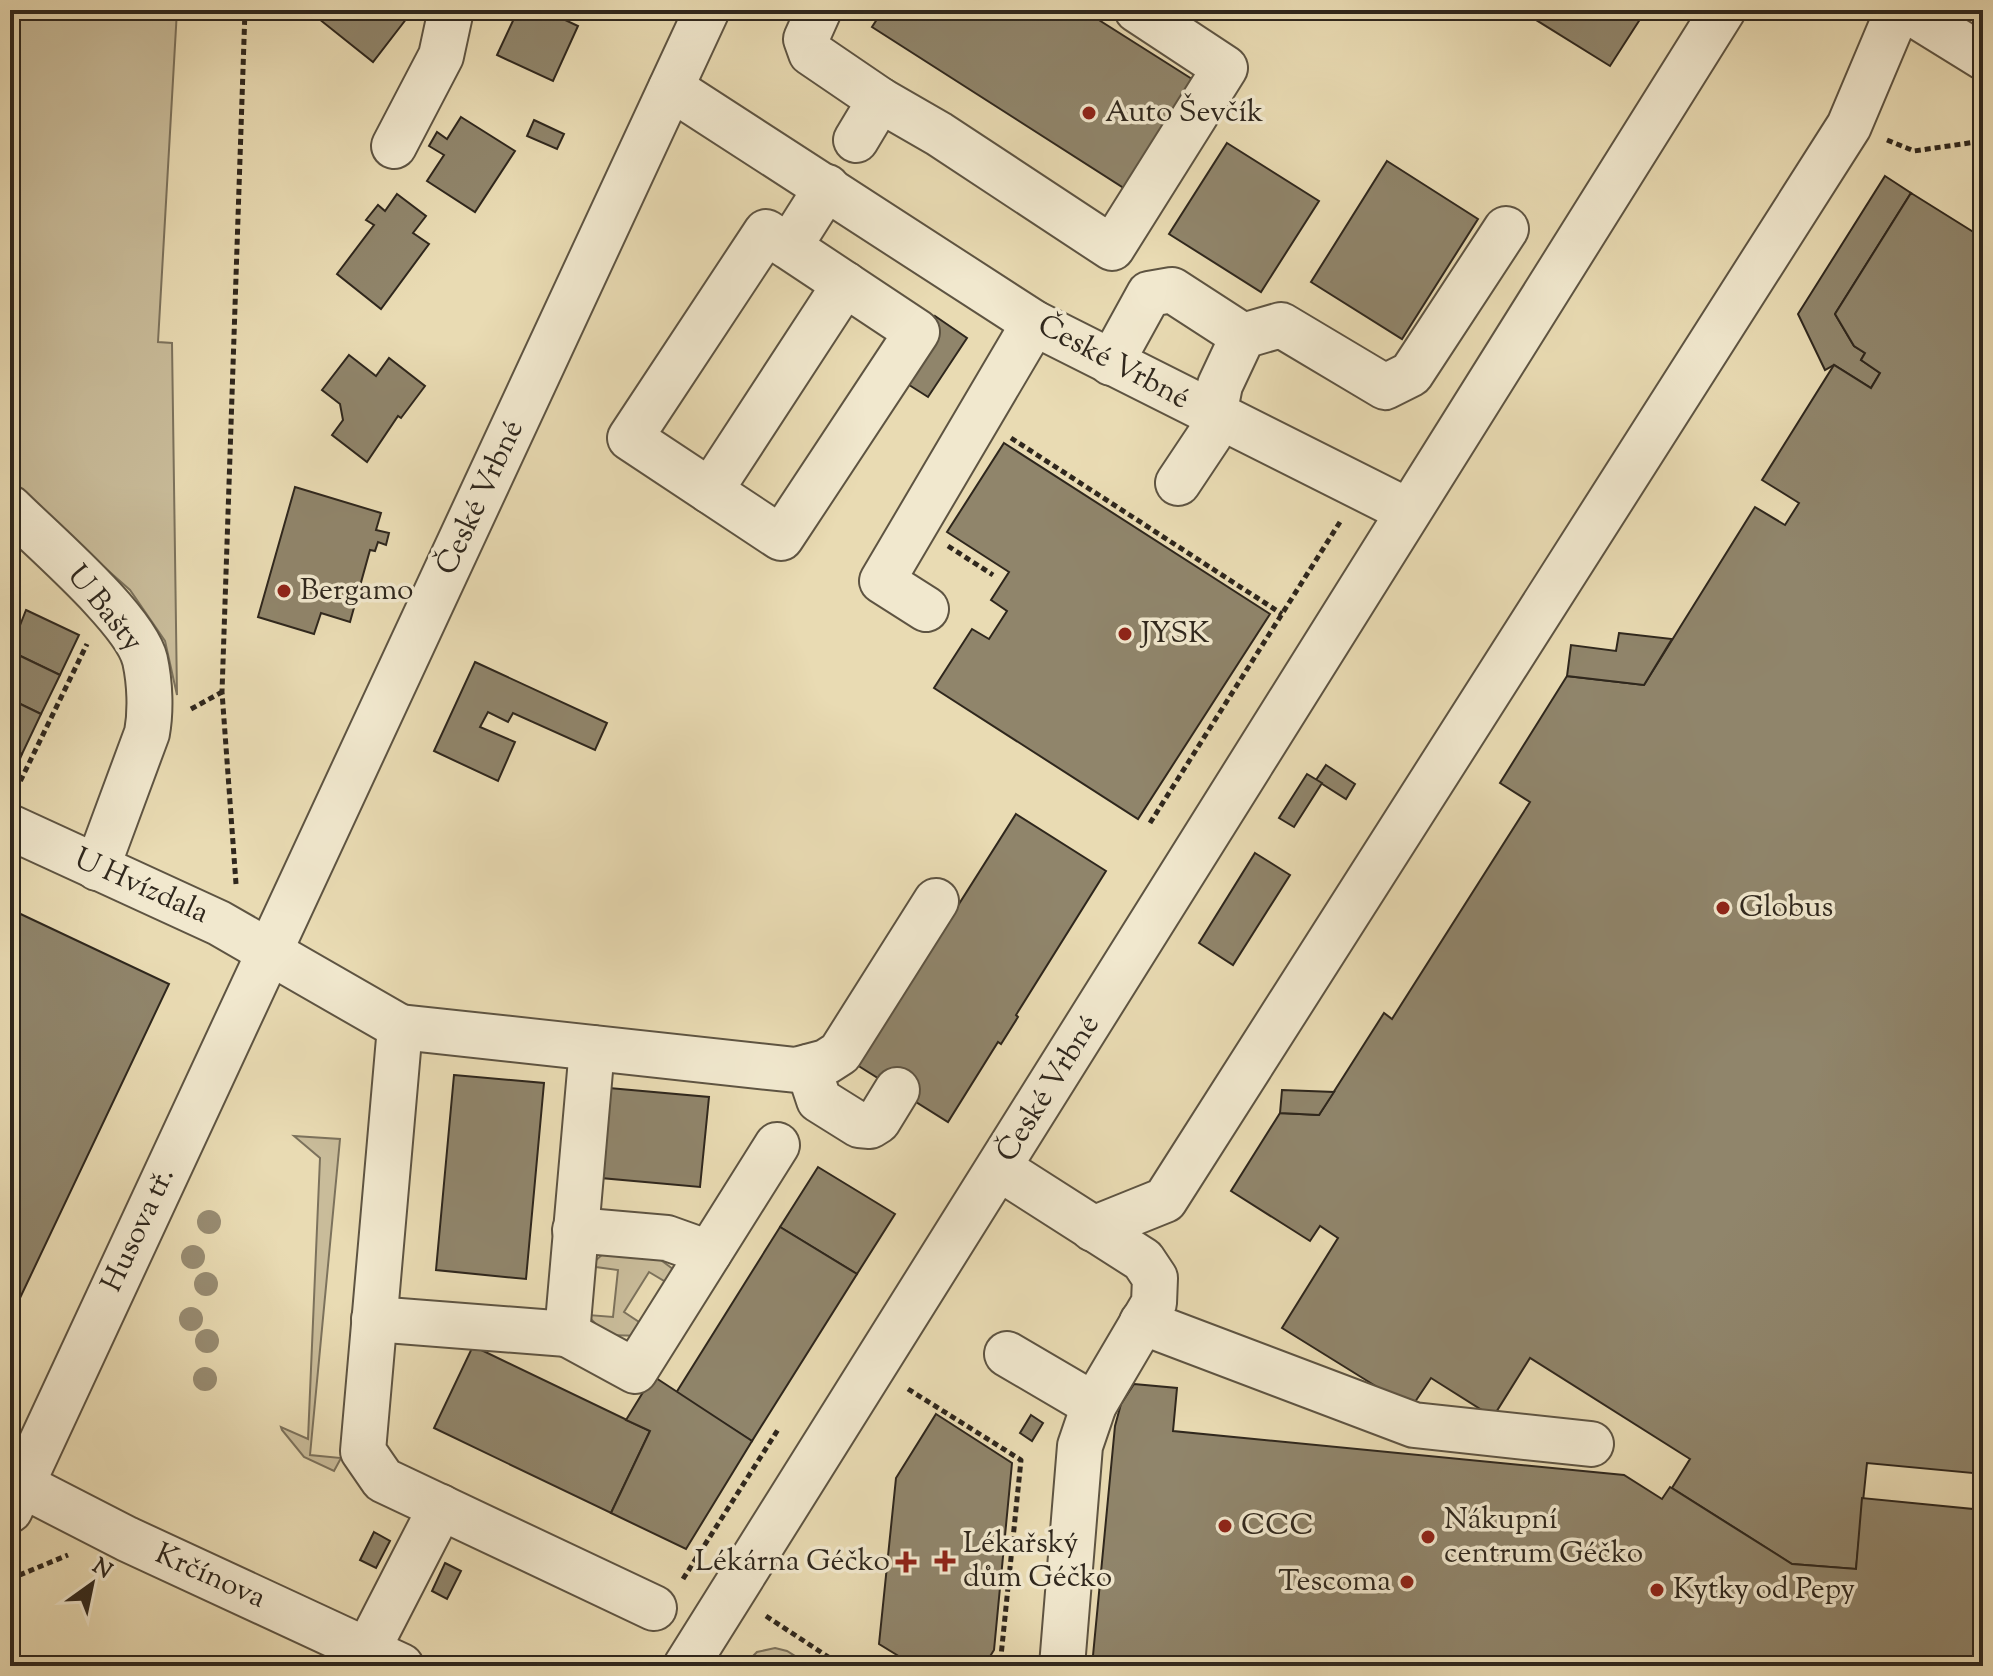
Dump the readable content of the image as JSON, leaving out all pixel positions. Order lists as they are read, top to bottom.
{
  "streets": {
    "street": [
      "České Vrbné",
      "U Bašty",
      "U Hvízdala",
      "Husova tř.",
      "Krčínova"
    ]
  },
  "crossings": [
    ["České Vrbné", "U Hvízdala"],
    ["České Vrbné", "Husova tř."],
    ["U Bašty", "U Hvízdala"],
    ["U Hvízdala", "Husova tř."],
    ["Husova tř.", "Krčínova"]
  ],
  "places": {
    "other": [
      "Auto Ševčík",
      "Bergamo",
      "JYSK",
      "Globus",
      "CCC",
      "Nákupní centrum Géčko",
      "Tescoma",
      "Kytky od Pepy"
    ],
    "health": ["Lékařský dům Géčko", "Lékárna Géčko"]
  },
  "north": "top right"
}
